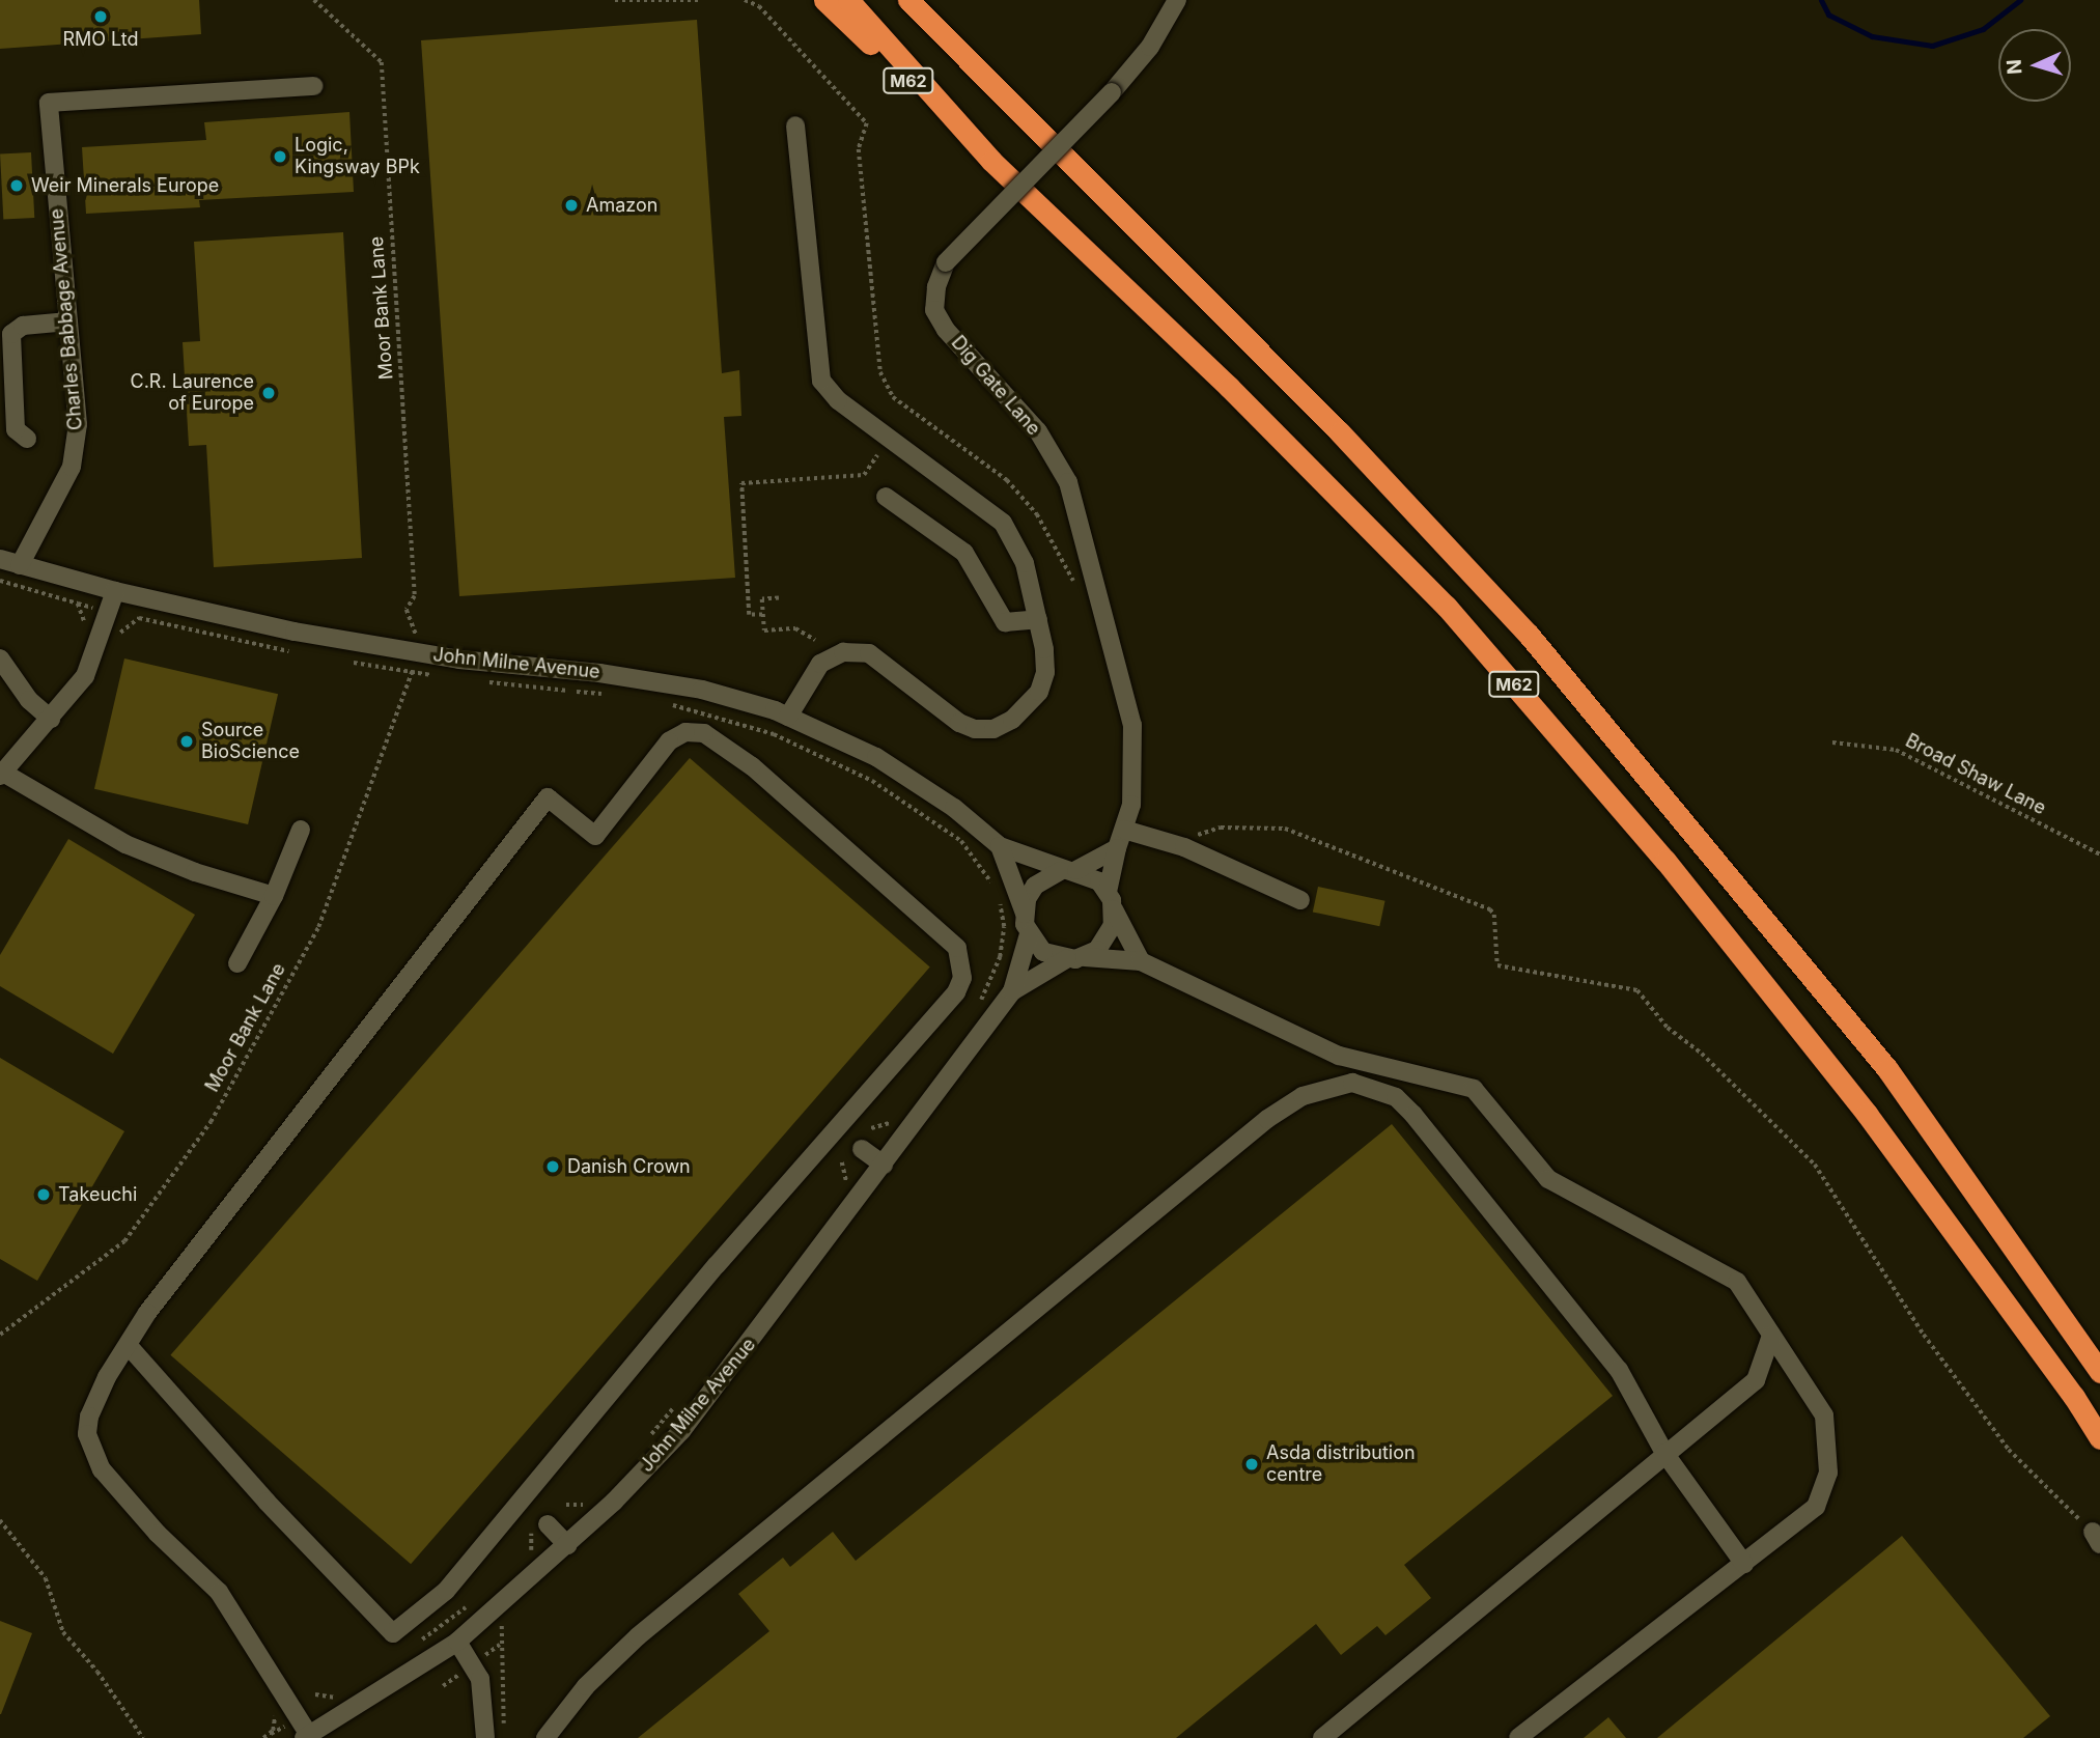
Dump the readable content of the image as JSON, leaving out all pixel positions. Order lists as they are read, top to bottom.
{
  "streets": {
    "highway": ["M62"],
    "street": ["Charles Babbage Avenue", "Dig Gate Lane", "John Milne Avenue"],
    "path": ["Moor Bank Lane", "Broad Shaw Lane"]
  },
  "crossings": [
    ["Charles Babbage Avenue", "John Milne Avenue"],
    ["Dig Gate Lane", "John Milne Avenue"]
  ],
  "places": [
    "RMO Ltd",
    "Logic, Kingsway BPk",
    "Weir Minerals Europe",
    "Amazon",
    "C.R. Laurence of Europe",
    "Source BioScience",
    "Danish Crown",
    "Takeuchi",
    "Asda distribution centre"
  ],
  "north": "left"
}
